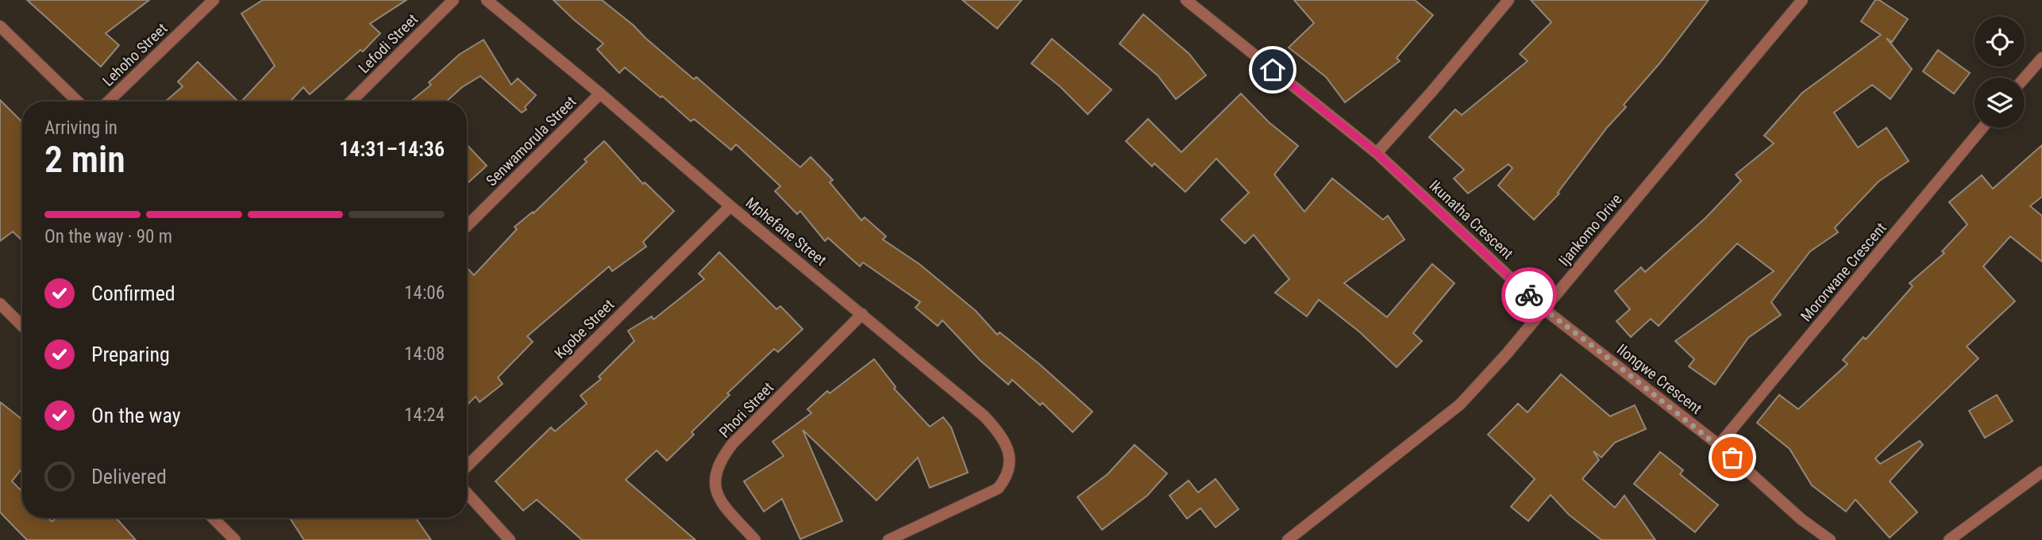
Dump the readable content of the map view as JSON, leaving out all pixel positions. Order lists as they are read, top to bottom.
{
  "streets": {
    "street": [
      "Lefodi Street",
      "Lehoho Street",
      "Senwamorula Street",
      "Ikunatha Crescent",
      "Ijankomo Drive",
      "Mphefane Street",
      "Mororwane Crescent",
      "Kgobe Street",
      "Ilongwe Crescent",
      "Phori Street"
    ]
  },
  "crossings": [
    ["Senwamorula Street", "Mphefane Street"],
    ["Ikunatha Crescent", "Ijankomo Drive"],
    ["Ikunatha Crescent", "Ilongwe Crescent"],
    ["Ijankomo Drive", "Ilongwe Crescent"],
    ["Mphefane Street", "Kgobe Street"],
    ["Mphefane Street", "Phori Street"],
    ["Mororwane Crescent", "Ilongwe Crescent"]
  ],
  "page": {
    "heading": ["2 min", "Arriving in", "14:31–14:36"],
    "bar": "On the way · 90 m",
    "list": [
      ["Confirmed", "14:06"],
      ["Preparing", "14:08"],
      ["On the way", "14:24"],
      "Delivered"
    ]
  }
}
